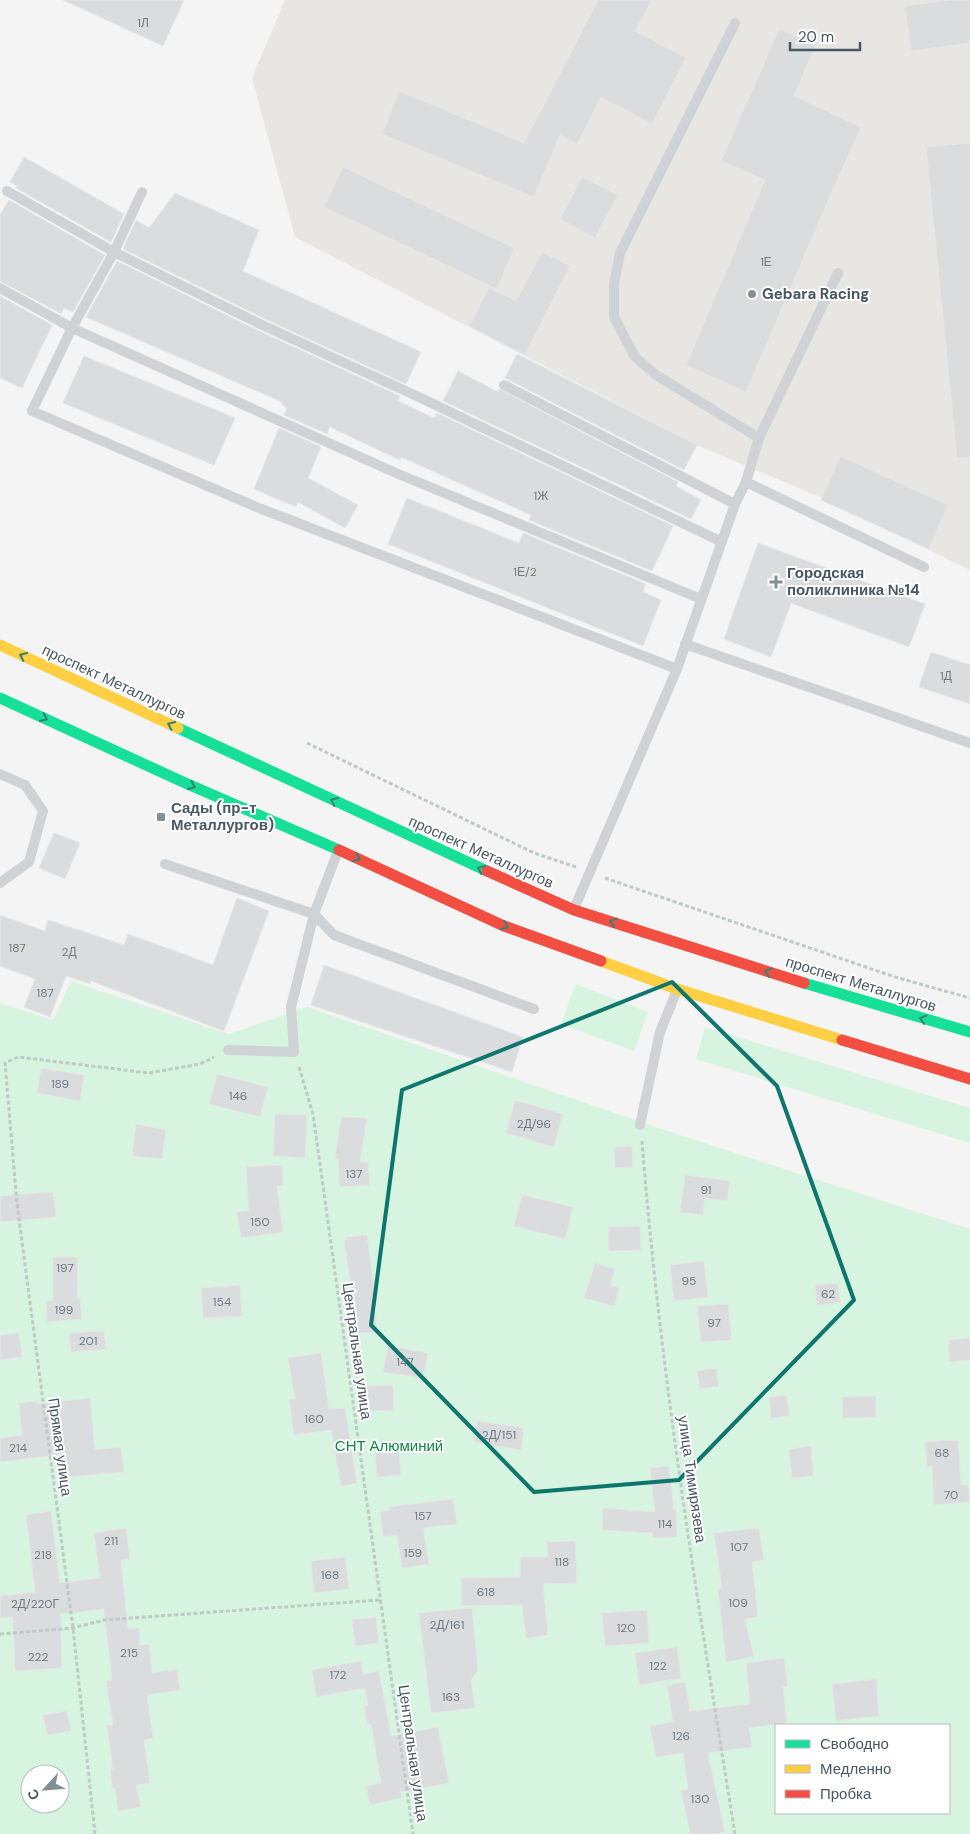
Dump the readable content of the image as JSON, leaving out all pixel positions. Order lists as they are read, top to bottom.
{
  "streets": {
    "main road": ["проспект Металлургов"],
    "path": ["Центральная улица", "Прямая улица", "улица Тимирязева"]
  },
  "parks": ["СНТ Алюминий"],
  "places": {
    "other": ["Gebara Racing"],
    "health": ["Городская поликлиника №14"],
    "transit": ["Сады (пр-т Металлургов)"]
  },
  "house_numbers": [
    "1Л",
    "1Е",
    "1Ж",
    "1Е/2",
    "1Д",
    "187",
    "2Д",
    "187",
    "189",
    "146",
    "2Д/96",
    "137",
    "91",
    "150",
    "197",
    "95",
    "62",
    "154",
    "199",
    "97",
    "201",
    "147",
    "160",
    "2Д/151",
    "214",
    "68",
    "70",
    "157",
    "114",
    "211",
    "107",
    "159",
    "218",
    "118",
    "168",
    "618",
    "109",
    "2Д/220Г",
    "2Д/161",
    "120",
    "215",
    "222",
    "122",
    "172",
    "163",
    "126",
    "130"
  ],
  "legend": ["Свободно", "Медленно", "Пробка"],
  "scale_bar": "20 m",
  "north": "bottom left"
}
